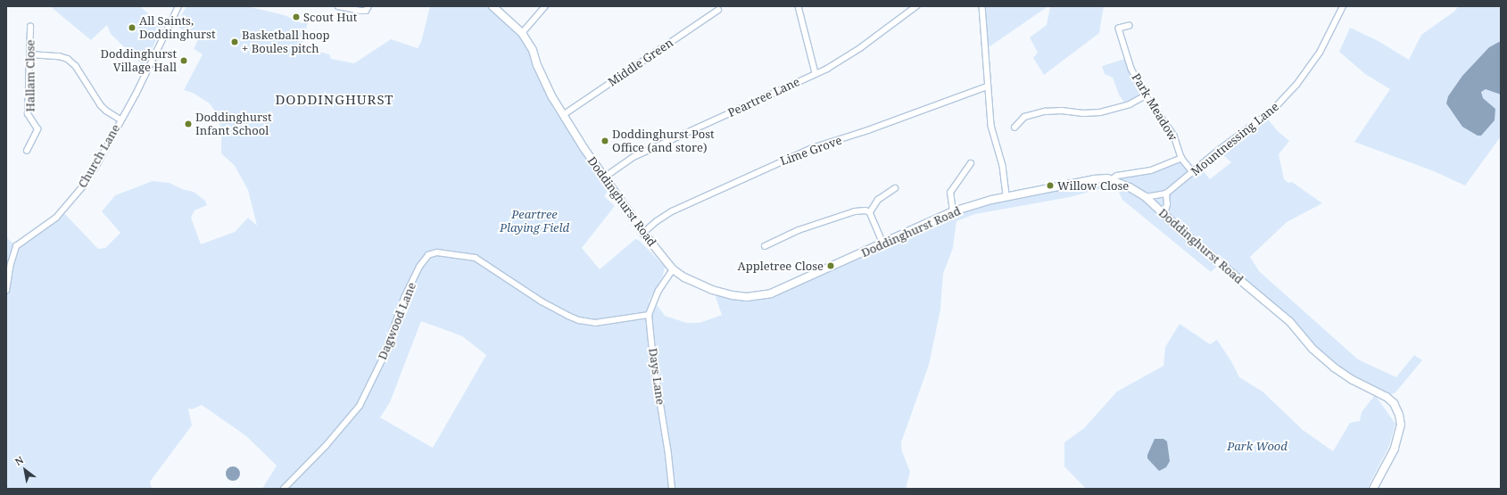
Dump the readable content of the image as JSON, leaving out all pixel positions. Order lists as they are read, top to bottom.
{
  "streets": {
    "street": [
      "Middle Green",
      "Hallam Close",
      "Peartree Lane",
      "Park Meadow",
      "Mountnessing Lane",
      "Lime Grove",
      "Church Lane",
      "Doddinghurst Road",
      "Dagwood Lane",
      "Days Lane"
    ]
  },
  "crossings": [
    ["Middle Green", "Doddinghurst Road"],
    ["Peartree Lane", "Doddinghurst Road"],
    ["Park Meadow", "Mountnessing Lane"],
    ["Mountnessing Lane", "Doddinghurst Road"],
    ["Lime Grove", "Doddinghurst Road"],
    ["Doddinghurst Road", "Days Lane"],
    ["Dagwood Lane", "Days Lane"]
  ],
  "districts": ["DODDINGHURST"],
  "parks": ["Peartree Playing Field", "Park Wood"],
  "places": [
    "Scout Hut",
    "All Saints, Doddinghurst",
    "Basketball hoop + Boules pitch",
    "Doddinghurst Village Hall",
    "Doddinghurst Infant School",
    "Doddinghurst Post Office (and store)",
    "Willow Close",
    "Appletree Close"
  ],
  "north": "top left"
}
